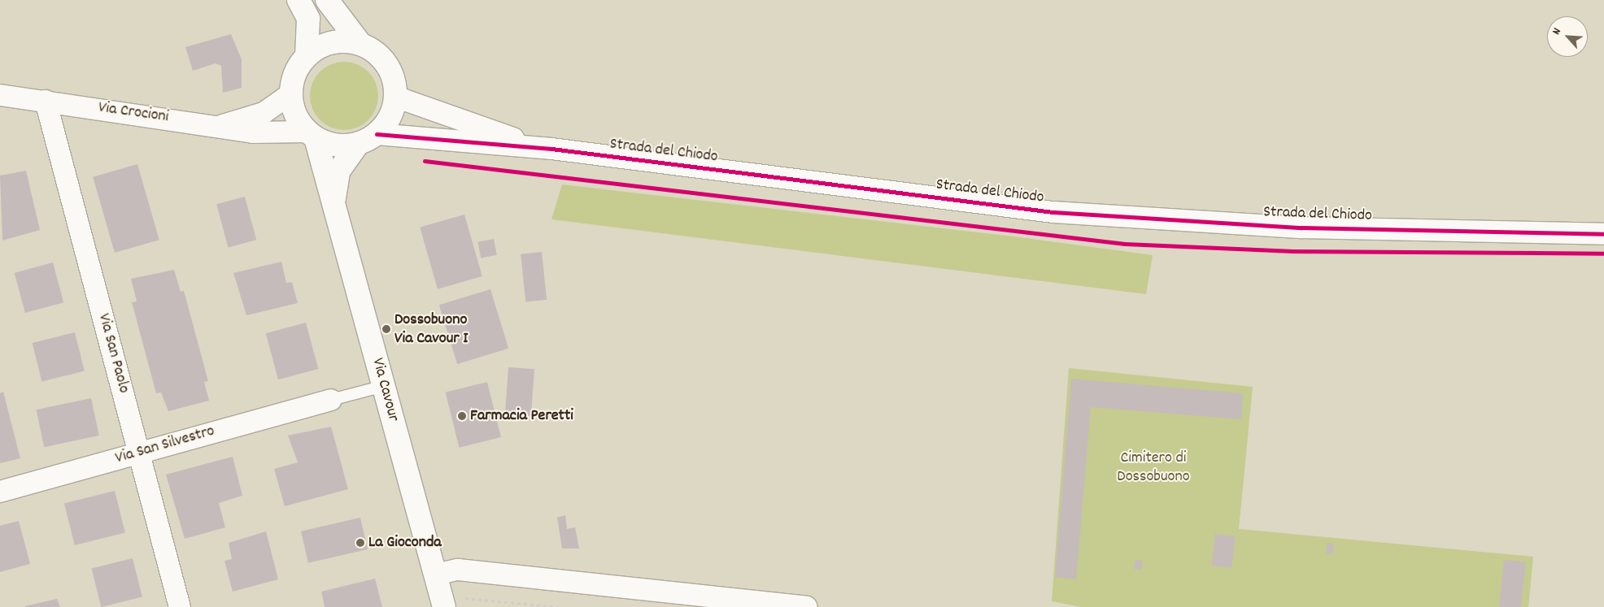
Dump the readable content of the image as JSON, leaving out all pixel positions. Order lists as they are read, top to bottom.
{
  "streets": {
    "main road": ["Via Cavour"],
    "street": [
      "Via Crocioni",
      "Strada del Chiodo",
      "Via San Paolo",
      "Via San Silvestro"
    ]
  },
  "crossings": [
    ["Via Crocioni", "Strada del Chiodo"],
    ["Via Crocioni", "Via San Paolo"],
    ["Via Crocioni", "Via Cavour"],
    ["Strada del Chiodo", "Via Cavour"],
    ["Via San Paolo", "Via San Silvestro"]
  ],
  "parks": ["Cimitero di Dossobuono"],
  "places": ["Dossobuono Via Cavour I", "Farmacia Peretti", "La Gioconda"],
  "north": "top left"
}
